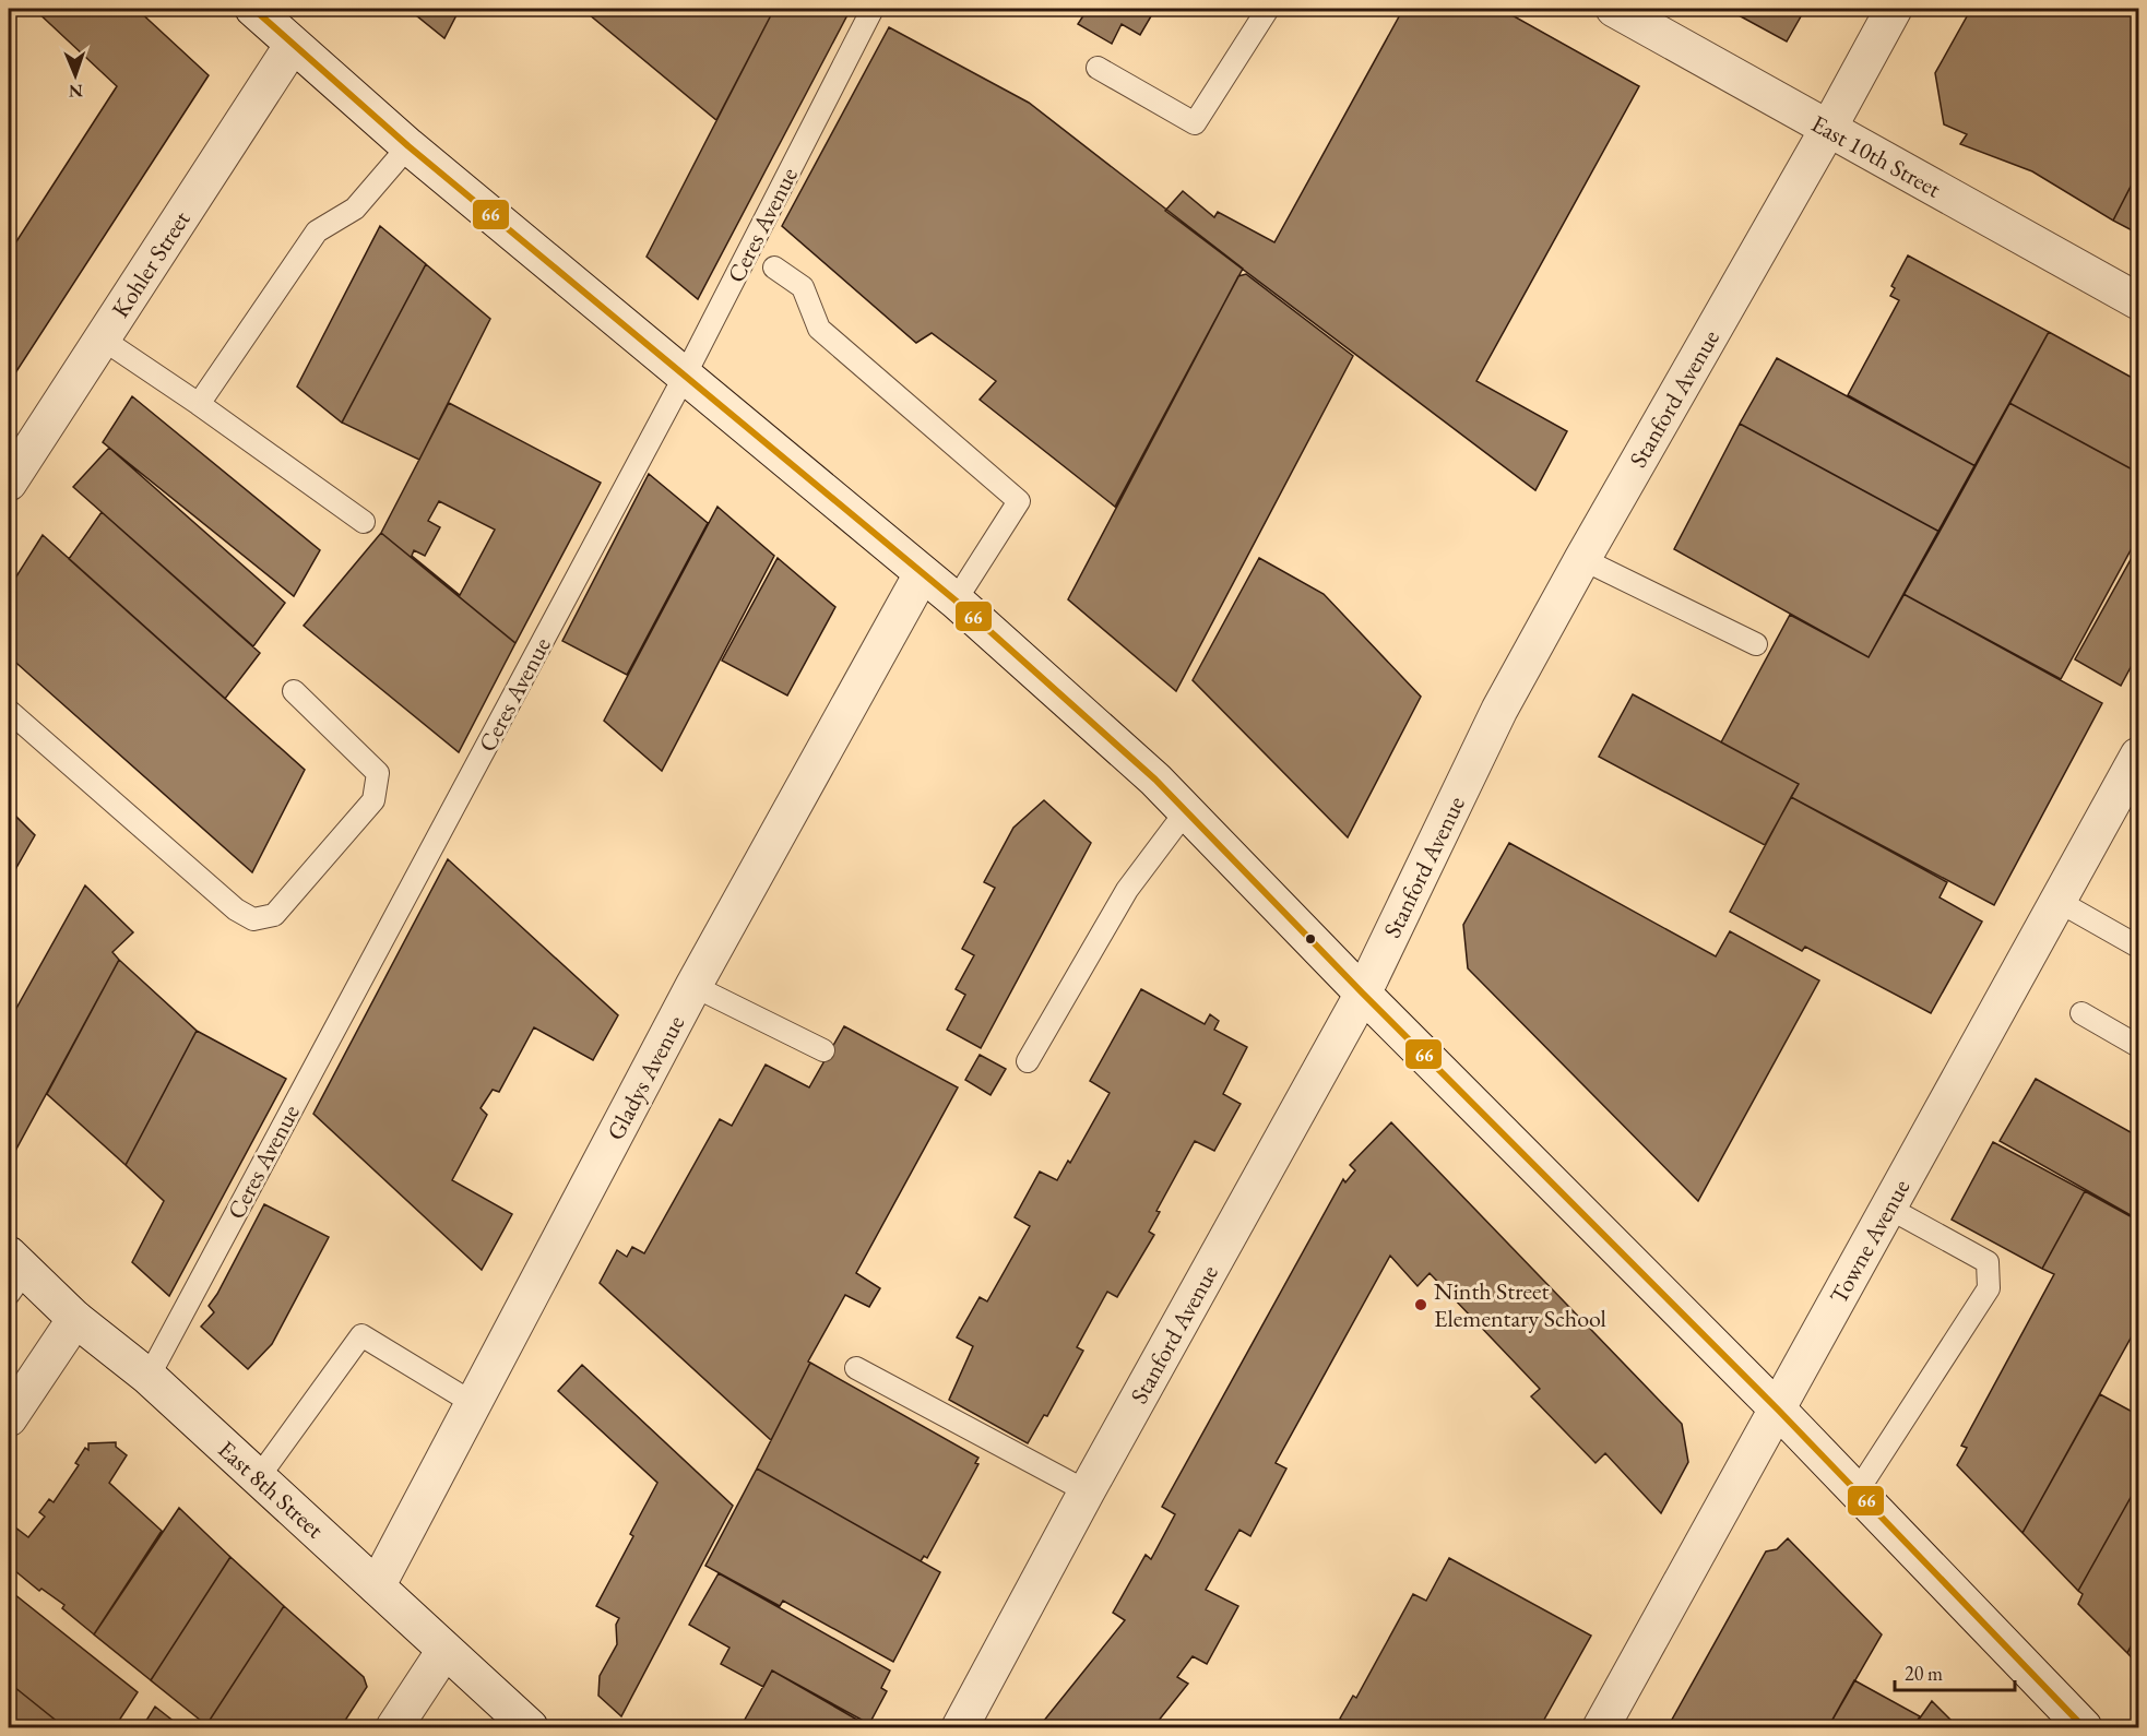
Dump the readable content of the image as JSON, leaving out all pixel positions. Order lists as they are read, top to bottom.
{
  "streets": {
    "street": [
      "East 10th Street",
      "Kohler Street",
      "Stanford Avenue",
      "Gladys Avenue",
      "Towne Avenue",
      "East 8th Street"
    ],
    "lane": ["Ceres Avenue"]
  },
  "crossings": [
    ["East 10th Street", "Stanford Avenue"],
    ["Ceres Avenue", "East 8th Street"],
    ["Gladys Avenue", "East 8th Street"]
  ],
  "places": ["Ninth Street Elementary School"],
  "lines": ["transit line 66"],
  "scale_bar": "20 m",
  "north": "bottom"
}
